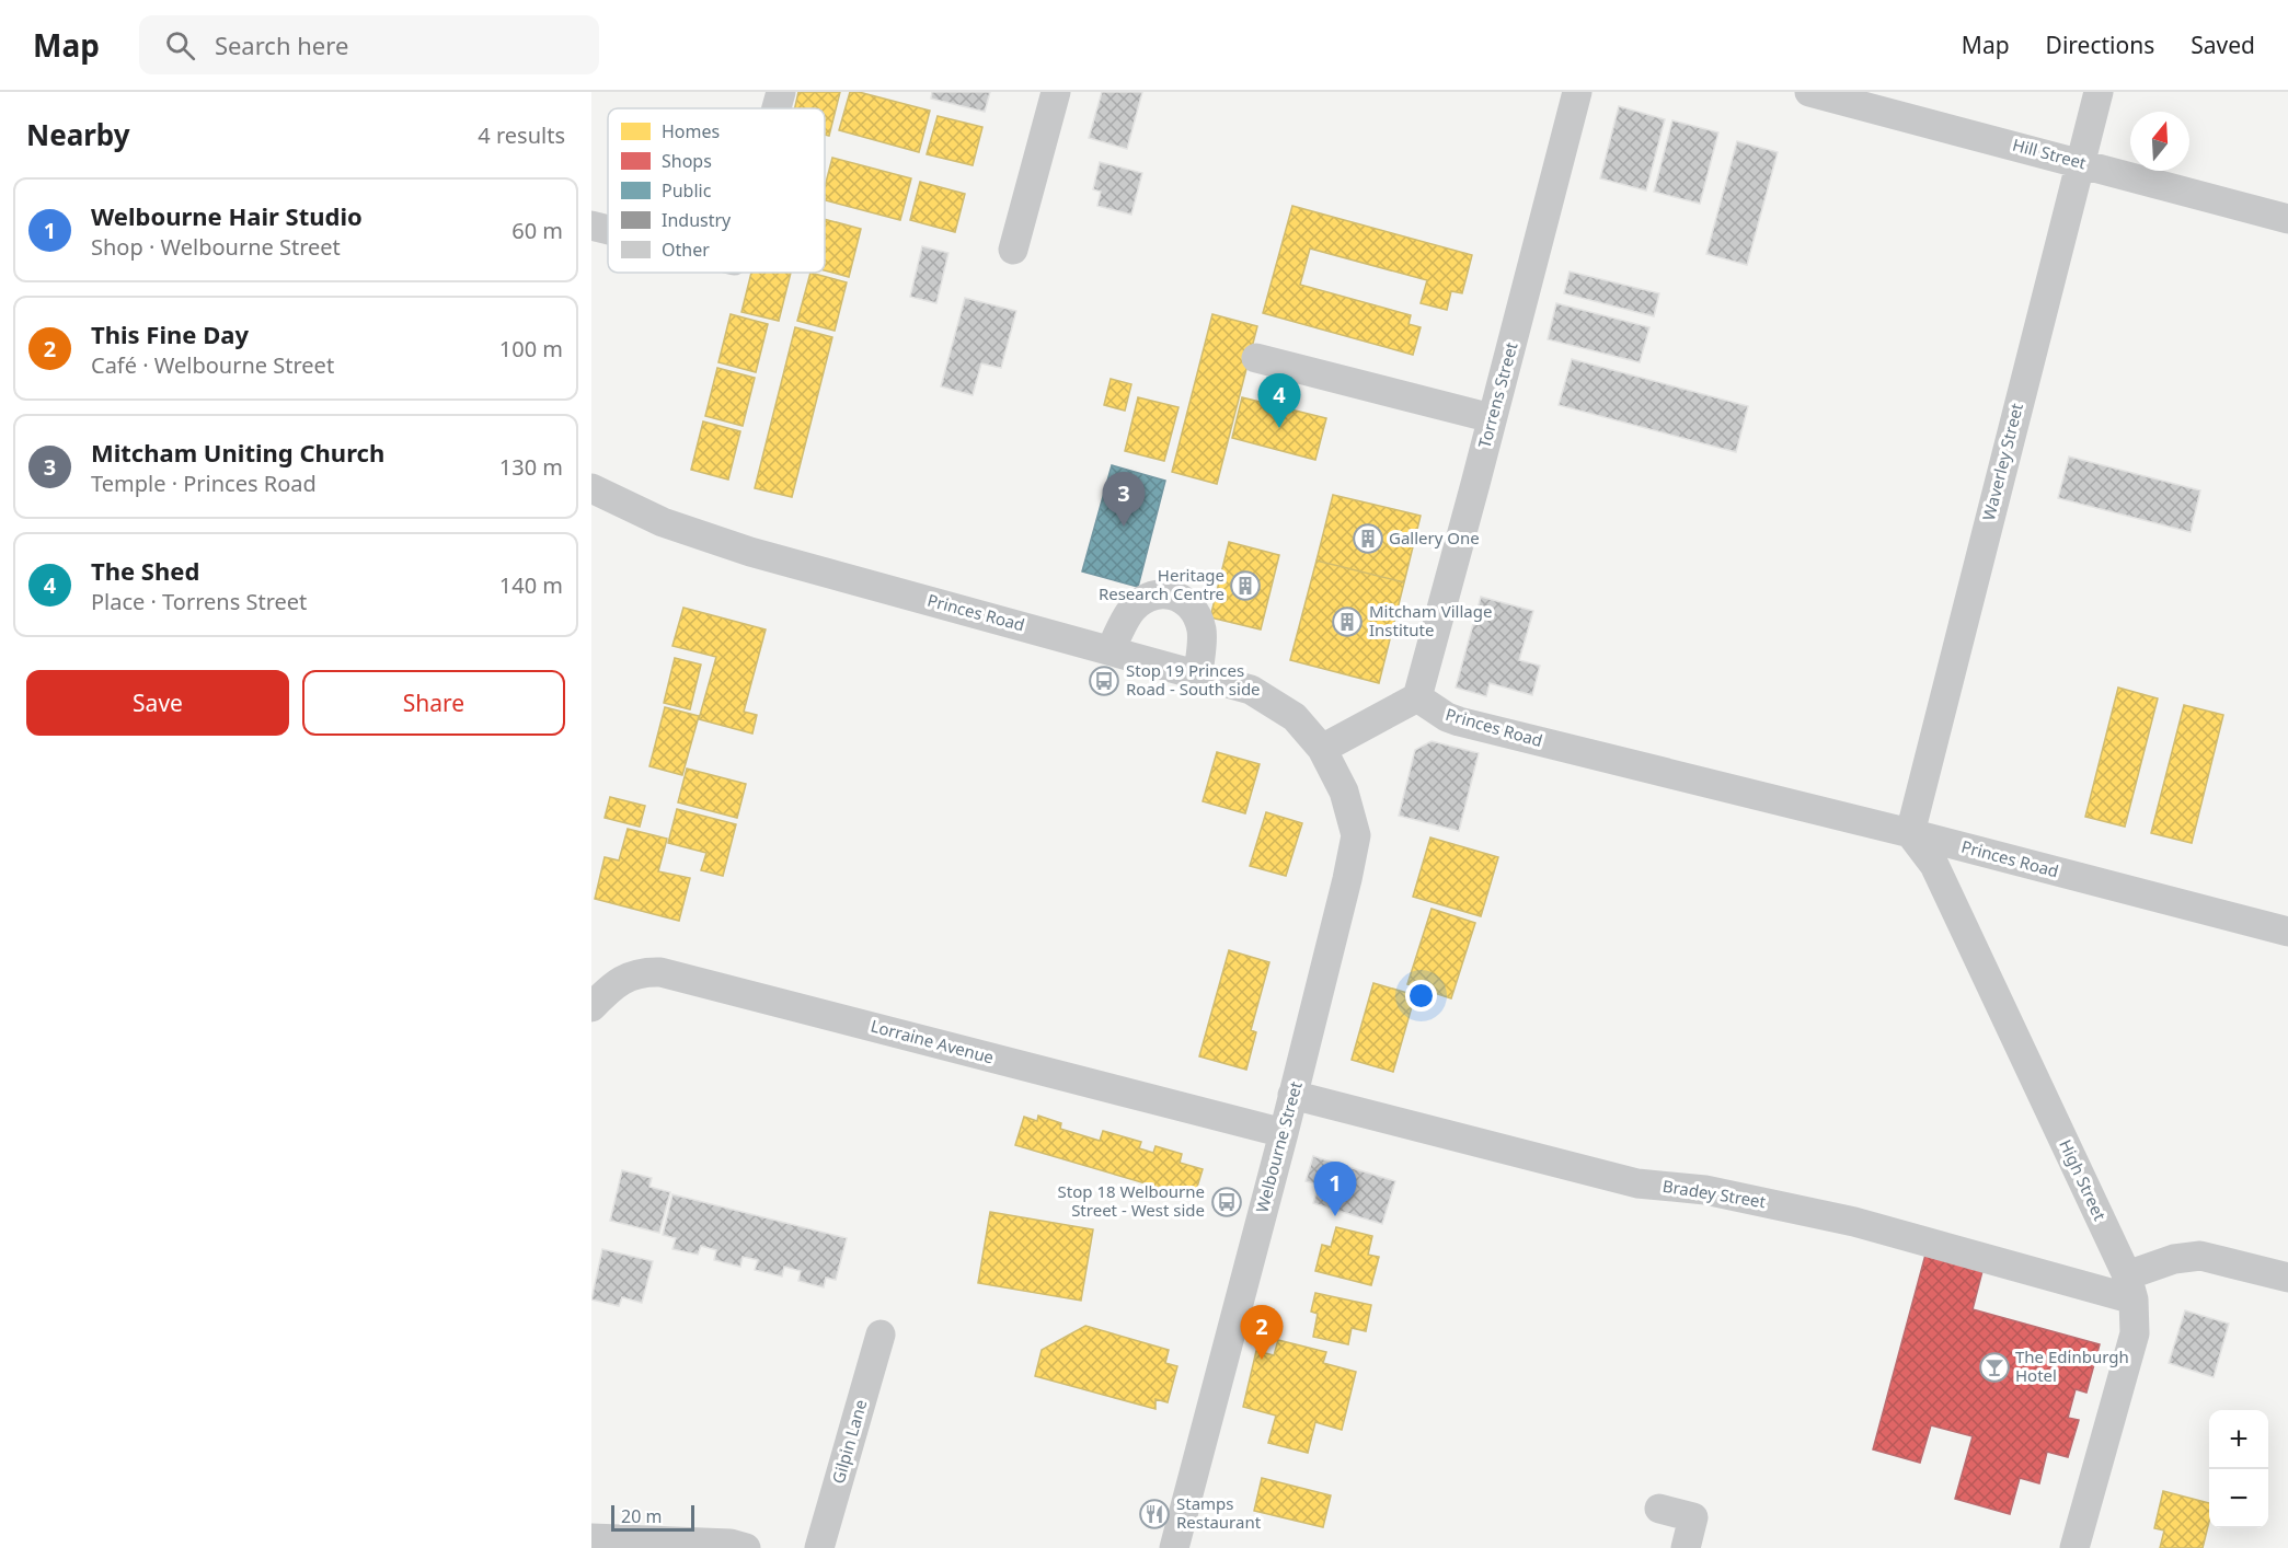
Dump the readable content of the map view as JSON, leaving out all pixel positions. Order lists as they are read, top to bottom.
{
  "streets": {
    "street": [
      "Hill Street",
      "Torrens Street",
      "Waverley Street",
      "Princes Road",
      "Lorraine Avenue",
      "Welbourne Street",
      "High Street",
      "Bradey Street",
      "Gilpin Lane"
    ]
  },
  "crossings": [
    ["Hill Street", "Waverley Street"],
    ["Torrens Street", "Princes Road"],
    ["Waverley Street", "Princes Road"],
    ["Waverley Street", "High Street"],
    ["Princes Road", "Welbourne Street"],
    ["Princes Road", "High Street"],
    ["Lorraine Avenue", "Welbourne Street"],
    ["Welbourne Street", "Bradey Street"],
    ["High Street", "Bradey Street"]
  ],
  "places": {
    "building": ["Gallery One", "Heritage Research Centre", "Mitcham Village Institute"],
    "bus stop": ["Stop 19 Princes Road - South side", "Stop 18 Welbourne Street - West side"],
    "bar": ["The Edinburgh Hotel"],
    "restaurant": ["Stamps Restaurant"]
  },
  "legend": [
    "Homes",
    "Shops",
    "Public",
    "Industry",
    "Other"
  ],
  "scale_bar": "20 m",
  "north": "top",
  "page": {
    "header": "Map",
    "search": "Search here",
    "nav": ["Map", "Directions", "Saved"],
    "heading": ["Nearby", "4 results"],
    "list": [
      {
        "mark": "1",
        "name": "Welbourne Hair Studio",
        "note": "Shop · Welbourne Street",
        "value": "60 m"
      },
      {
        "mark": "2",
        "name": "This Fine Day",
        "note": "Café · Welbourne Street",
        "value": "100 m"
      },
      {
        "mark": "3",
        "name": "Mitcham Uniting Church",
        "note": "Temple · Princes Road",
        "value": "130 m"
      },
      {
        "mark": "4",
        "name": "The Shed",
        "note": "Place · Torrens Street",
        "value": "140 m"
      }
    ],
    "pins": [
      "4",
      "3",
      "1",
      "2"
    ],
    "buttons": ["Save", "Share"],
    "map_buttons": ["+", "−"],
    "scale": "20 m"
  }
}
